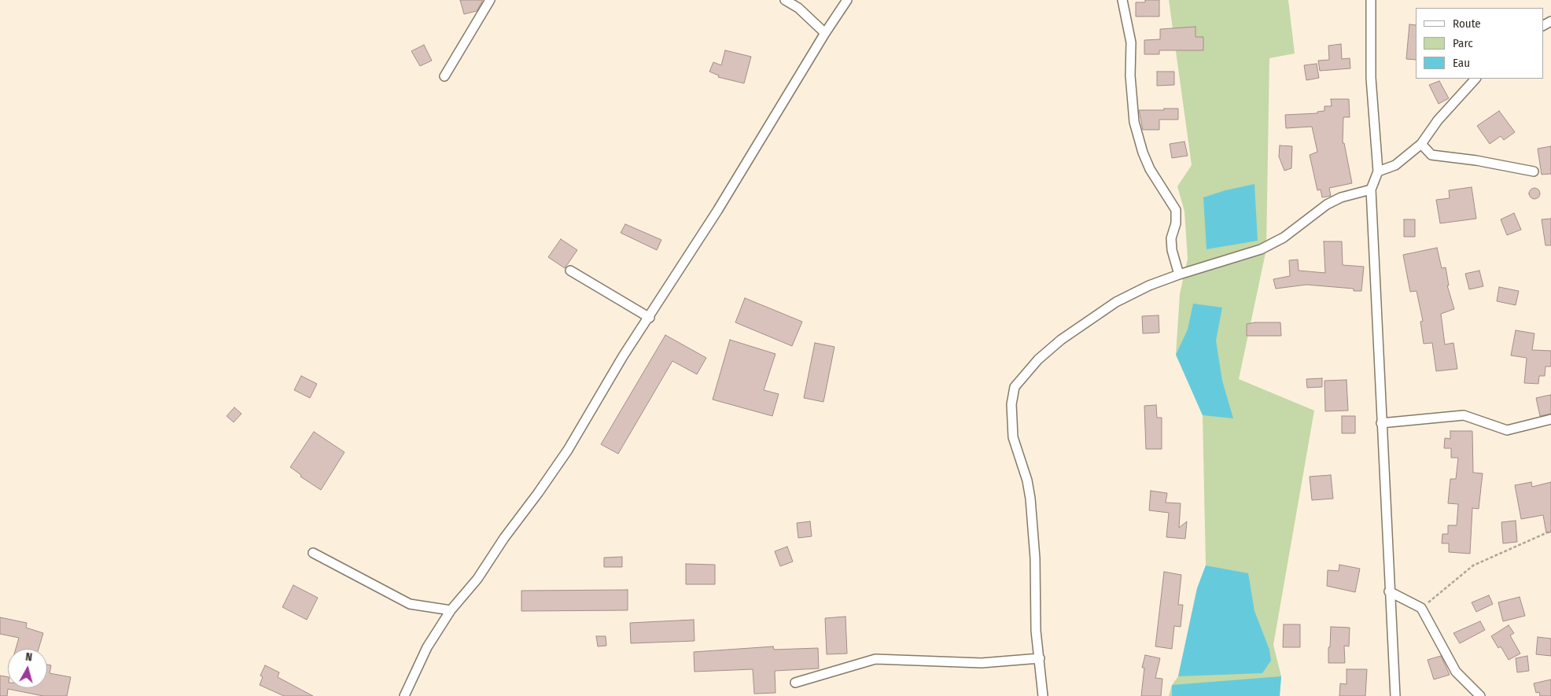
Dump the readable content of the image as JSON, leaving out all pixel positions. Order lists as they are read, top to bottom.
{
  "legend": ["Route", "Parc", "Eau"],
  "north": "top"
}
